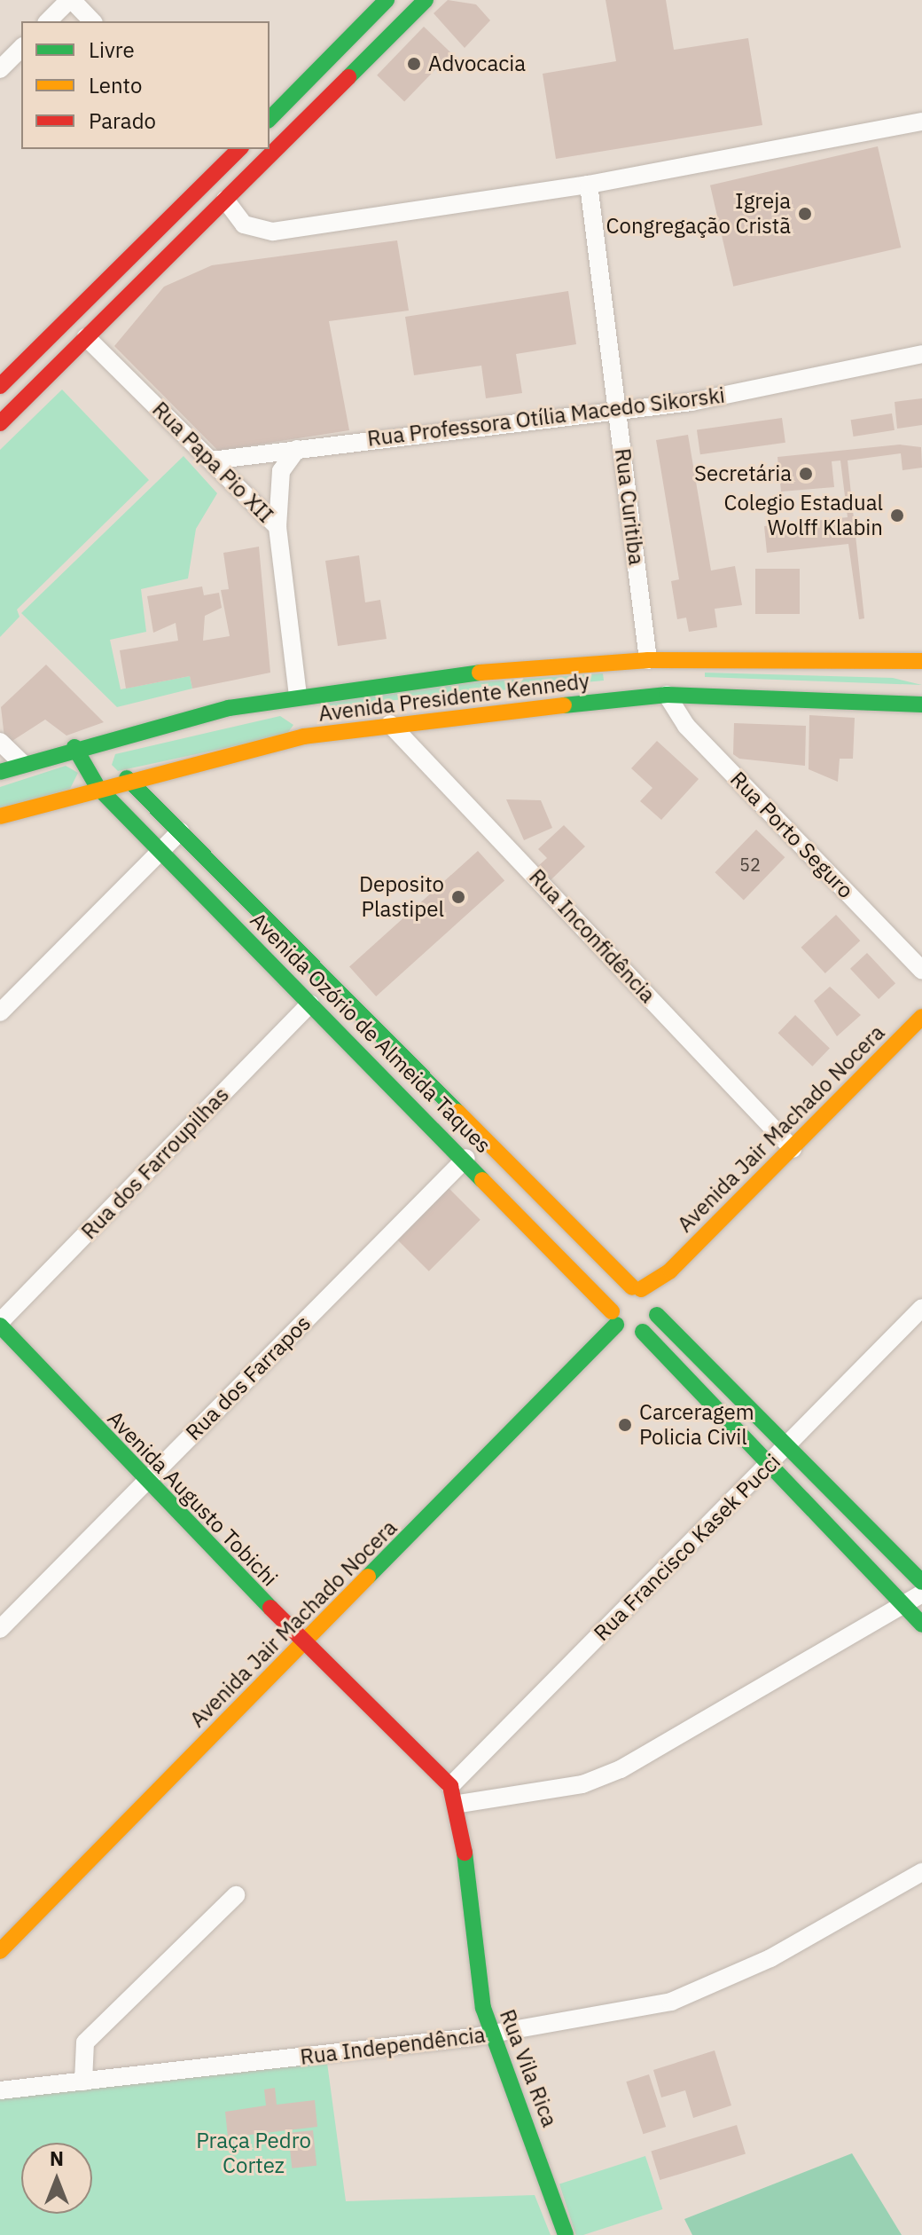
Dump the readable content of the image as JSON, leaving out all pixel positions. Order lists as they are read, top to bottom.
{
  "streets": {
    "street": [
      "Rua Professora Otília Macedo Sikorski",
      "Rua Papa Pio XII",
      "Rua Curitiba",
      "Avenida Presidente Kennedy",
      "Rua Porto Seguro",
      "Rua Inconfidência",
      "Avenida Ozório de Almeida Taques",
      "Avenida Jair Machado Nocera",
      "Rua dos Farroupilhas",
      "Rua dos Farrapos",
      "Avenida Augusto Tobichi",
      "Rua Francisco Kasek Pucci",
      "Rua Independência",
      "Rua Vila Rica"
    ]
  },
  "crossings": [
    ["Rua Professora Otília Macedo Sikorski", "Rua Papa Pio XII"],
    ["Rua Professora Otília Macedo Sikorski", "Rua Curitiba"],
    ["Rua Papa Pio XII", "Avenida Presidente Kennedy"],
    ["Rua Curitiba", "Avenida Presidente Kennedy"],
    ["Avenida Presidente Kennedy", "Rua Porto Seguro"],
    ["Avenida Presidente Kennedy", "Rua Inconfidência"],
    ["Avenida Presidente Kennedy", "Avenida Ozório de Almeida Taques"],
    ["Rua Inconfidência", "Avenida Jair Machado Nocera"],
    ["Avenida Ozório de Almeida Taques", "Avenida Jair Machado Nocera"],
    ["Avenida Ozório de Almeida Taques", "Rua dos Farroupilhas"],
    ["Avenida Ozório de Almeida Taques", "Rua dos Farrapos"],
    ["Avenida Jair Machado Nocera", "Avenida Augusto Tobichi"],
    ["Rua dos Farroupilhas", "Avenida Augusto Tobichi"],
    ["Rua dos Farrapos", "Avenida Augusto Tobichi"],
    ["Avenida Augusto Tobichi", "Rua Francisco Kasek Pucci"],
    ["Avenida Augusto Tobichi", "Rua Vila Rica"],
    ["Rua Francisco Kasek Pucci", "Rua Vila Rica"],
    ["Rua Independência", "Rua Vila Rica"]
  ],
  "parks": ["Praça Pedro Cortez"],
  "places": [
    "Advocacia",
    "Igreja Congregação Cristã",
    "Secretária",
    "Colegio Estadual Wolff Klabin",
    "Deposito Plastipel",
    "Carceragem Policia Civil"
  ],
  "house_numbers": ["52"],
  "legend": ["Livre", "Lento", "Parado"],
  "north": "top"
}
